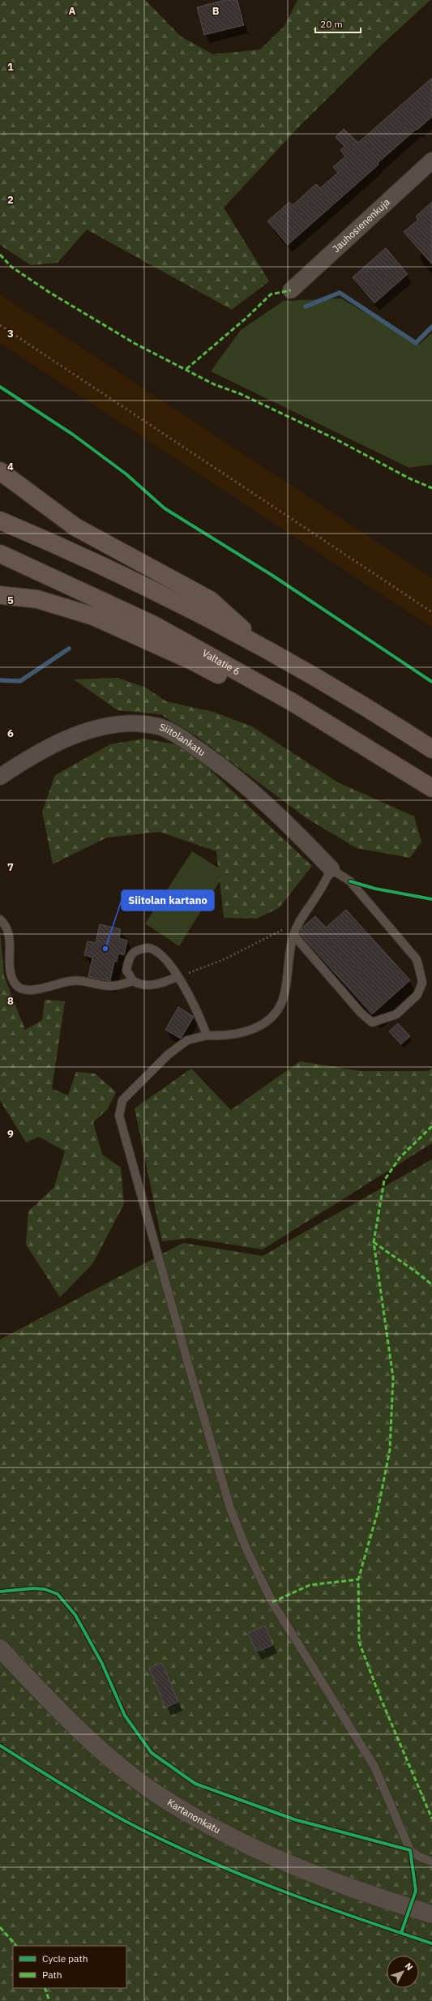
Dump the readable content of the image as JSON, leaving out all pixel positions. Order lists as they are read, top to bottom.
{
  "streets": {
    "highway": ["Valtatie 6"],
    "main road": ["Kartanonkatu"],
    "street": ["Jauhosienenkuja", "Siitolankatu"]
  },
  "places": ["Siitolan kartano"],
  "legend": ["Cycle path", "Path"],
  "scale_bar": "20 m",
  "north": "top right",
  "grid": {
    "columns": ["A", "B"],
    "rows": [
      "1",
      "2",
      "3",
      "4",
      "5",
      "6",
      "7",
      "8",
      "9"
    ]
  }
}
